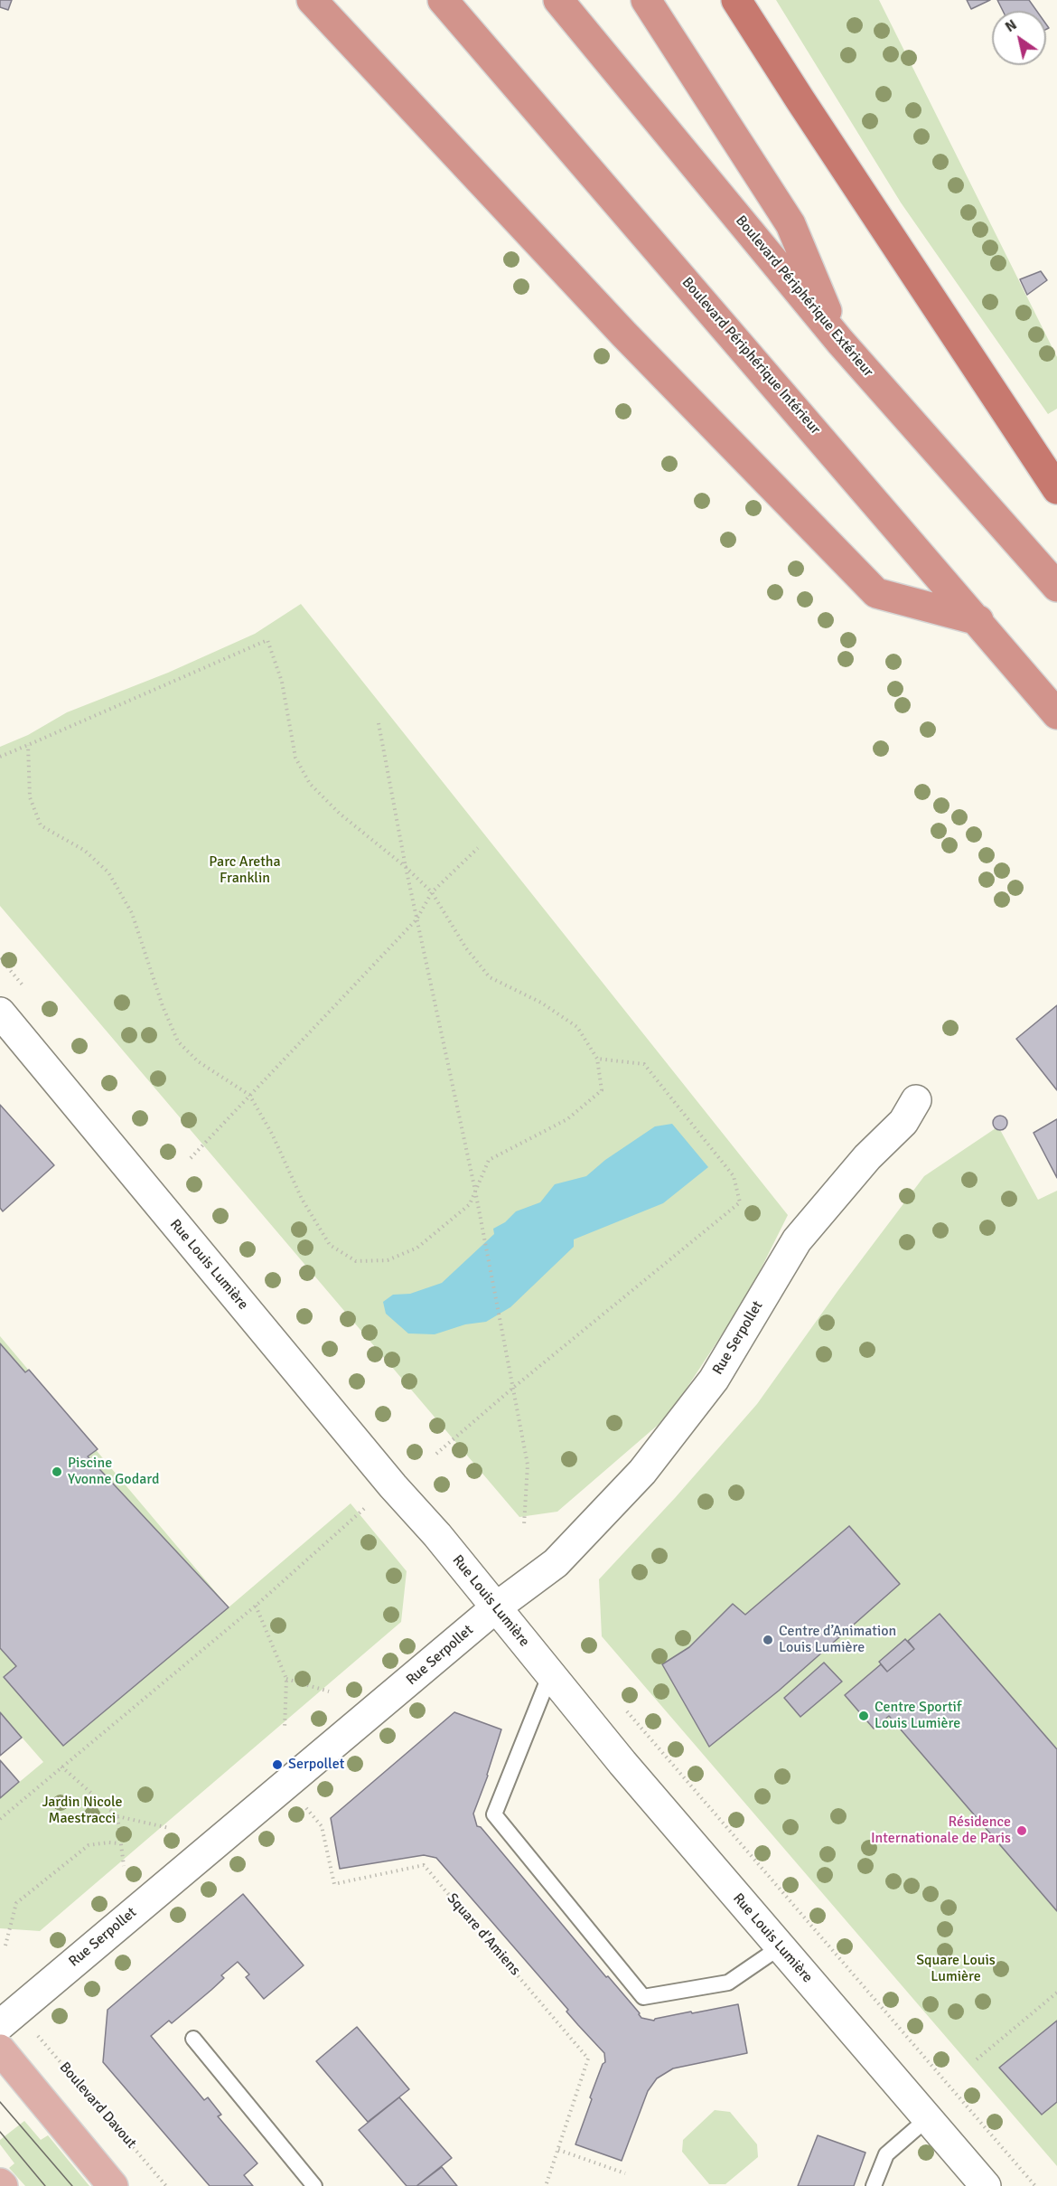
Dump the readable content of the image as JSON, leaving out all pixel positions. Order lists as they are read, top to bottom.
{
  "streets": {
    "highway": ["Boulevard Périphérique Extérieur", "Boulevard Périphérique Intérieur"],
    "street": ["Rue Louis Lumière", "Rue Serpollet"],
    "path": ["Square d'Amiens", "Boulevard Davout"]
  },
  "crossings": [
    ["Rue Louis Lumière", "Rue Serpollet"],
    ["Rue Serpollet", "Square d'Amiens"]
  ],
  "parks": ["Parc Aretha Franklin", "Jardin Nicole Maestracci", "Square Louis Lumière"],
  "places": [
    "Piscine Yvonne Godard",
    "Centre d’Animation Louis Lumière",
    "Centre Sportif Louis Lumière",
    "Serpollet",
    "Résidence Internationale de Paris"
  ],
  "north": "top left"
}
